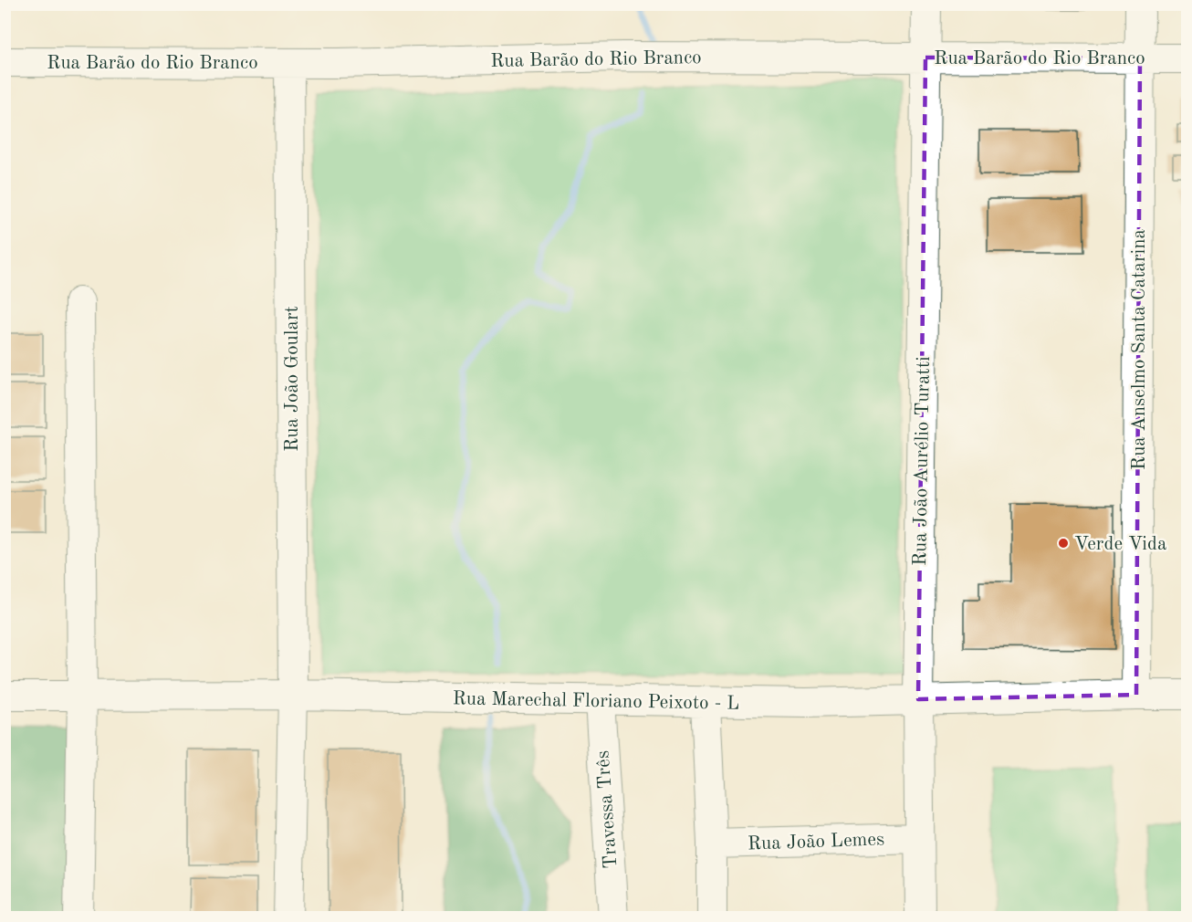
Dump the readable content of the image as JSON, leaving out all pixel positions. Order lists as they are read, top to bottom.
{
  "streets": {
    "street": [
      "Rua Barão do Rio Branco",
      "Rua Anselmo Santa Catarina",
      "Rua João Goulart",
      "Rua João Aurélio Turatti",
      "Rua Marechal Floriano Peixoto - L",
      "Travessa Três",
      "Rua João Lemes"
    ]
  },
  "crossings": [
    ["Rua Barão do Rio Branco", "Rua Anselmo Santa Catarina"],
    ["Rua Barão do Rio Branco", "Rua João Goulart"],
    ["Rua Barão do Rio Branco", "Rua João Aurélio Turatti"],
    ["Rua Anselmo Santa Catarina", "Rua Marechal Floriano Peixoto - L"],
    ["Rua João Goulart", "Rua Marechal Floriano Peixoto - L"],
    ["Rua João Aurélio Turatti", "Rua Marechal Floriano Peixoto - L"],
    ["Rua João Aurélio Turatti", "Rua João Lemes"],
    ["Rua Marechal Floriano Peixoto - L", "Travessa Três"]
  ],
  "places": ["Verde Vida"]
}
